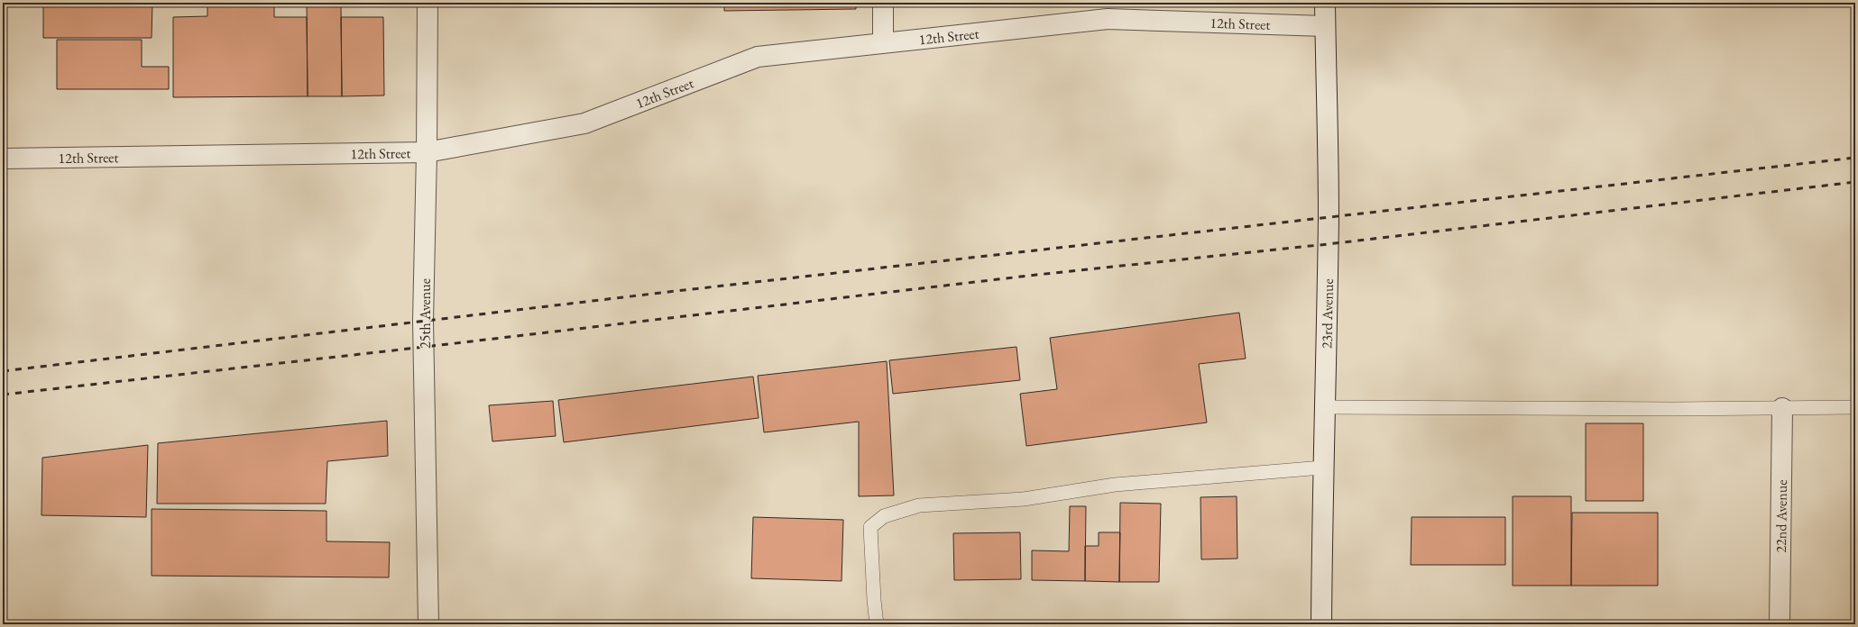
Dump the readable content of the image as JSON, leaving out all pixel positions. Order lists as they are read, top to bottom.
{
  "streets": {
    "street": [
      "12th Street",
      "25th Avenue",
      "23rd Avenue",
      "22nd Avenue"
    ]
  },
  "crossings": [
    ["12th Street", "25th Avenue"],
    ["12th Street", "23rd Avenue"]
  ]
}
